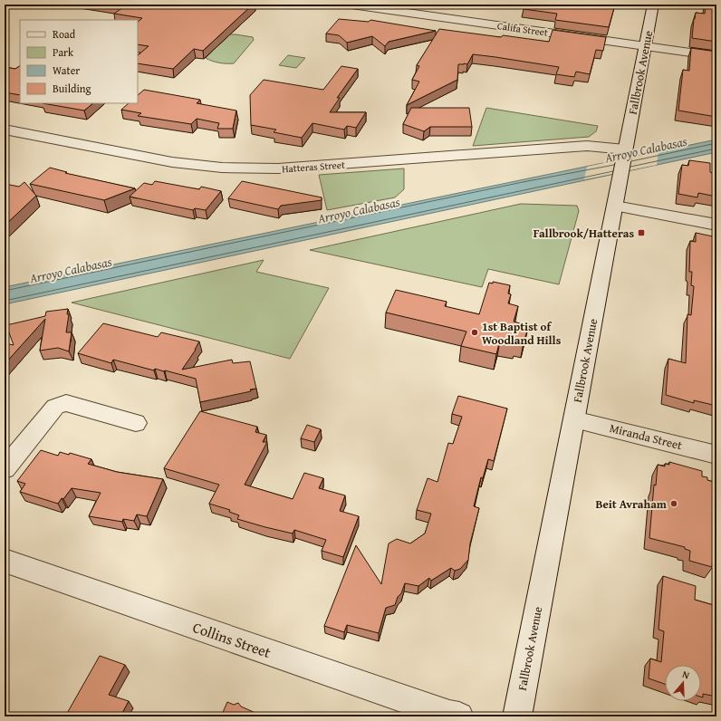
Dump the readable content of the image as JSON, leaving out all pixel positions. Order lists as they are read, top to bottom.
{
  "streets": {
    "street": [
      "Califa Street",
      "Fallbrook Avenue",
      "Hatteras Street",
      "Miranda Street",
      "Collins Street"
    ]
  },
  "crossings": [
    ["Califa Street", "Fallbrook Avenue"],
    ["Fallbrook Avenue", "Hatteras Street"],
    ["Fallbrook Avenue", "Miranda Street"]
  ],
  "water": ["Arroyo Calabasas"],
  "places": {
    "transit": ["Fallbrook/Hatteras"],
    "other": ["1st Baptist of Woodland Hills", "Beit Avraham"]
  },
  "legend": [
    "Road",
    "Park",
    "Water",
    "Building"
  ],
  "north": "top"
}
